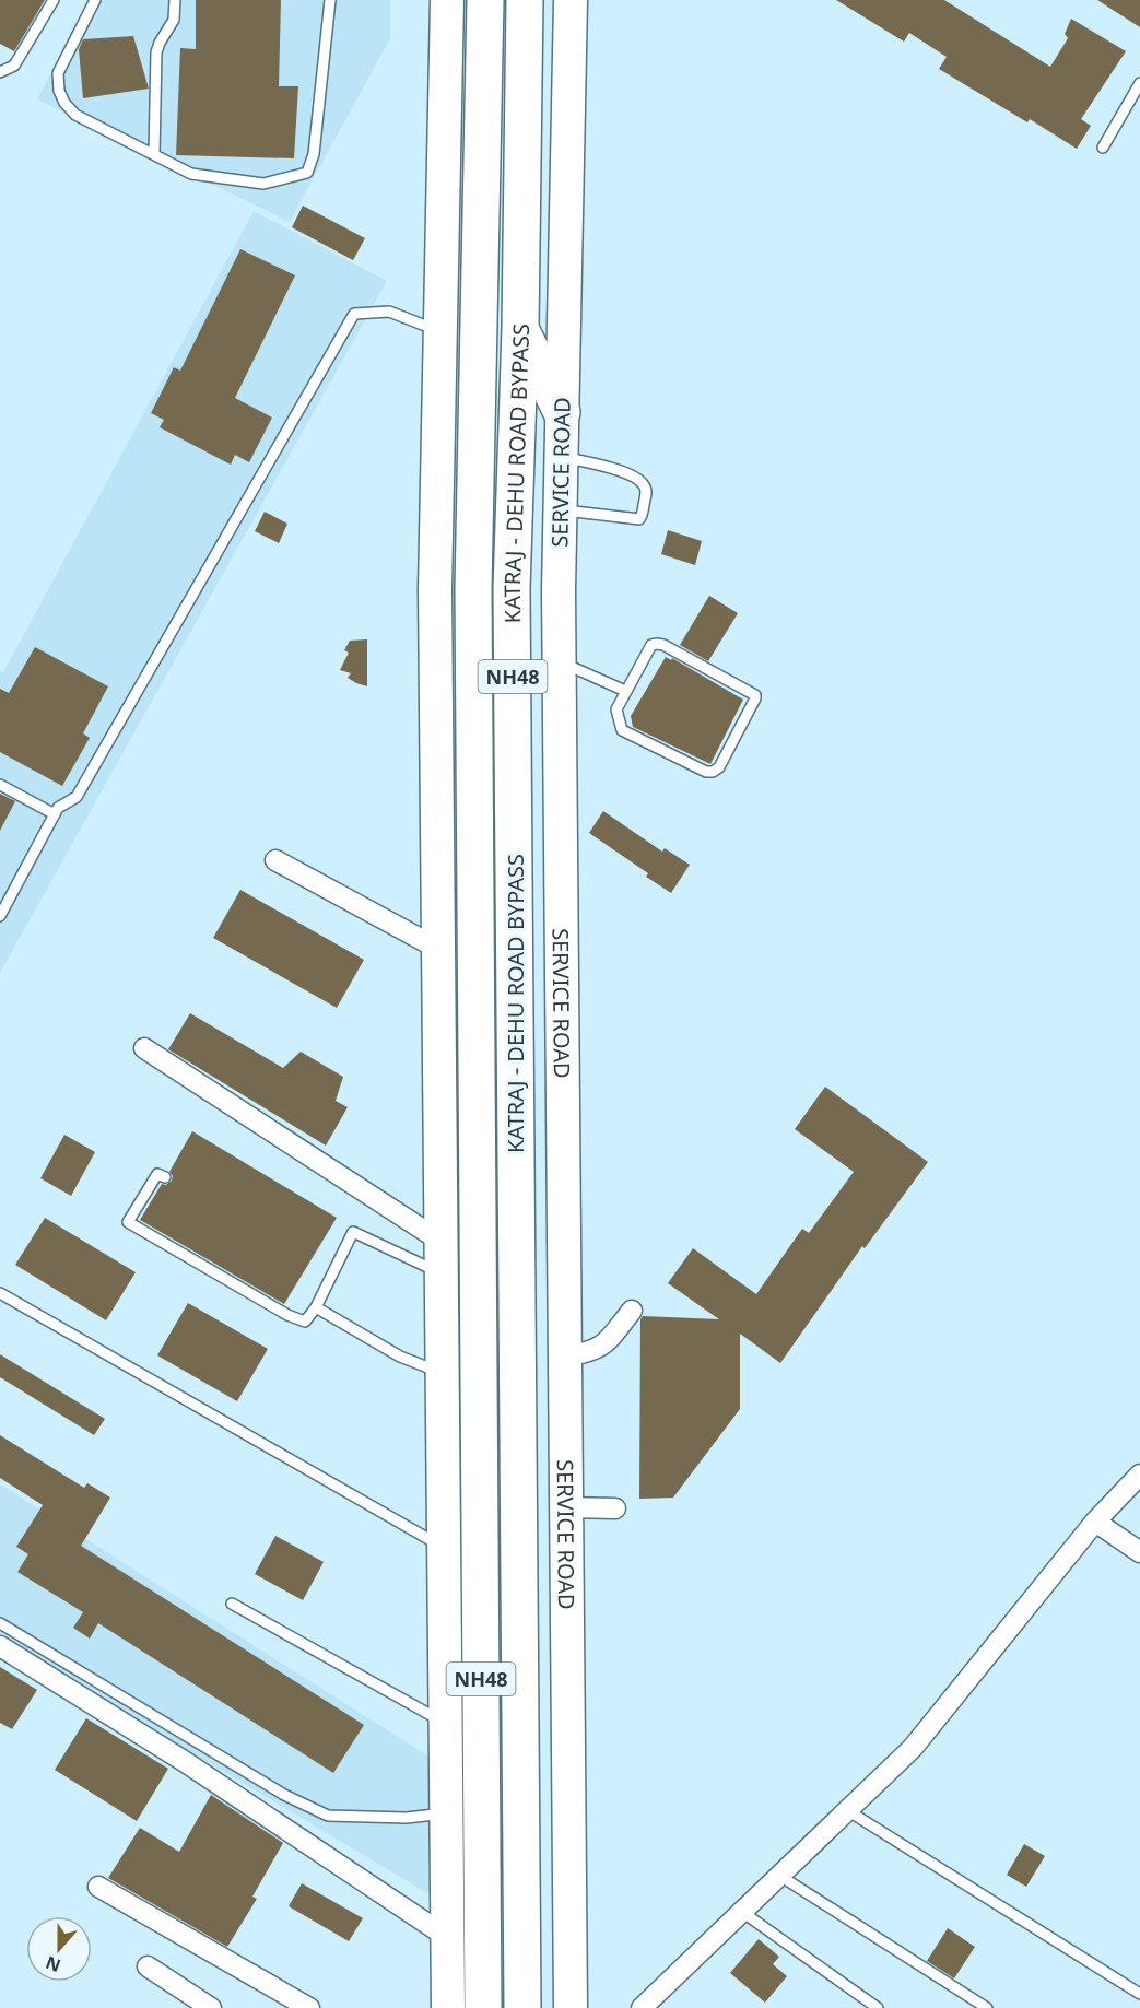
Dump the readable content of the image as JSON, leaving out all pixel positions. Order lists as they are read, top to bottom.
{
  "streets": {
    "highway": ["KATRAJ - DEHU ROAD BYPASS", "NH48"],
    "main road": ["SERVICE ROAD"]
  },
  "north": "bottom"
}
